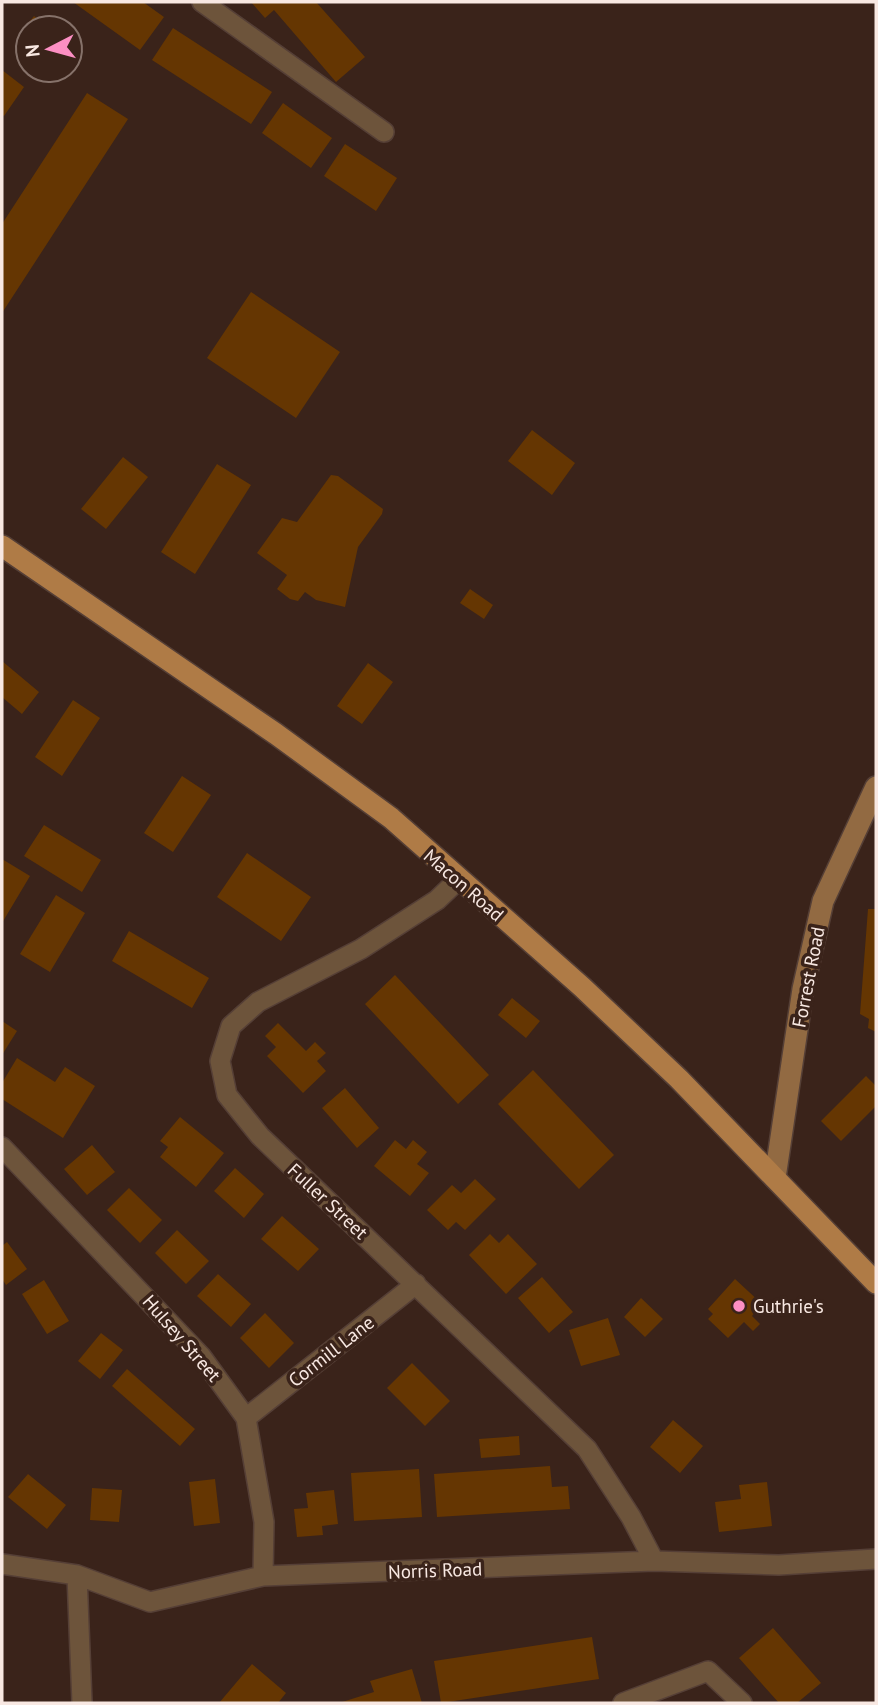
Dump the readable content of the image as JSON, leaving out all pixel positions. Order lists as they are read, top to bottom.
{
  "streets": {
    "main road": ["Macon Road", "Forrest Road"],
    "street": [
      "Fuller Street",
      "Hulsey Street",
      "Cormill Lane",
      "Norris Road"
    ]
  },
  "crossings": [
    ["Macon Road", "Forrest Road"],
    ["Macon Road", "Fuller Street"],
    ["Fuller Street", "Cormill Lane"],
    ["Fuller Street", "Norris Road"],
    ["Hulsey Street", "Cormill Lane"],
    ["Hulsey Street", "Norris Road"]
  ],
  "places": ["Guthrie's"],
  "north": "left"
}
